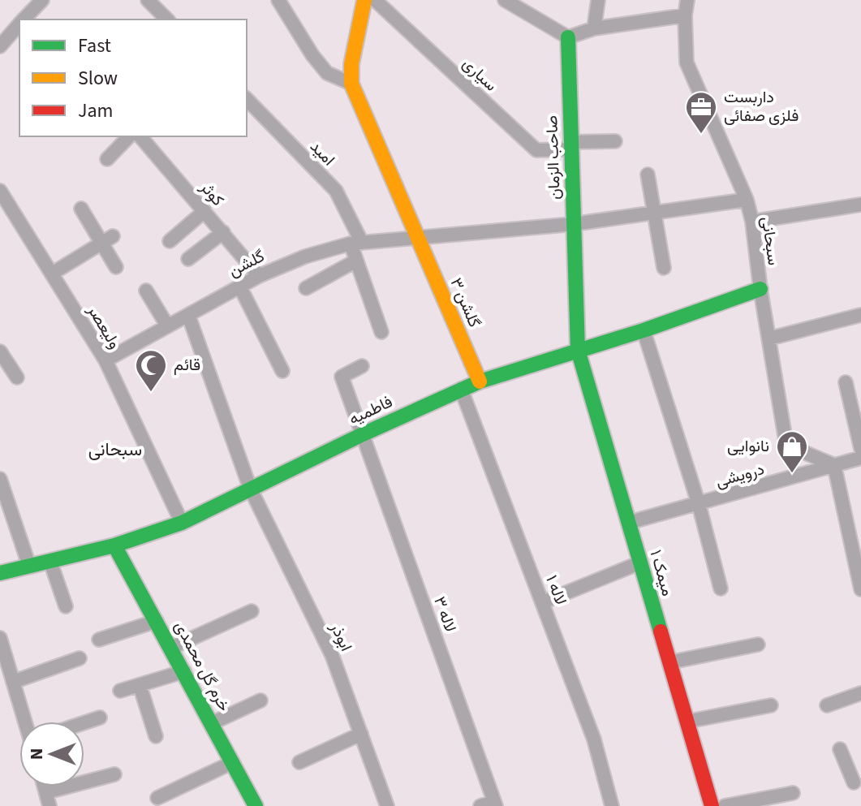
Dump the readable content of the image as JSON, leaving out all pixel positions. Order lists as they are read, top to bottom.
{
  "streets": {
    "street": [
      "سیاری",
      "امید",
      "صاحب الزمان",
      "کوثر",
      "سبحانی",
      "گلشن",
      "گلشن ۳",
      "ولیعصر",
      "فاطمیه",
      "درویشی",
      "میمک ۱",
      "لاله ۱",
      "لاله ۳",
      "ابوذر",
      "خرم گل محمدی"
    ]
  },
  "crossings": [
    ["سیاری", "صاحب الزمان"],
    ["امید", "گلشن"],
    ["صاحب الزمان", "گلشن"],
    ["صاحب الزمان", "فاطمیه"],
    ["صاحب الزمان", "میمک ۱"],
    ["کوثر", "گلشن"],
    ["سبحانی", "گلشن"],
    ["سبحانی", "فاطمیه"],
    ["سبحانی", "درویشی"],
    ["گلشن", "گلشن ۳"],
    ["گلشن", "ولیعصر"],
    ["گلشن", "ابوذر"],
    ["گلشن ۳", "فاطمیه"],
    ["ولیعصر", "فاطمیه"],
    ["فاطمیه", "میمک ۱"],
    ["فاطمیه", "لاله ۱"],
    ["فاطمیه", "لاله ۳"],
    ["فاطمیه", "ابوذر"],
    ["فاطمیه", "خرم گل محمدی"],
    ["درویشی", "میمک ۱"]
  ],
  "districts": ["سبحانی"],
  "places": {
    "office": ["داربست فلزی صفائی"],
    "mosque": ["قائم"],
    "shop": ["نانوایی"]
  },
  "legend": ["Fast", "Slow", "Jam"],
  "north": "left"
}
